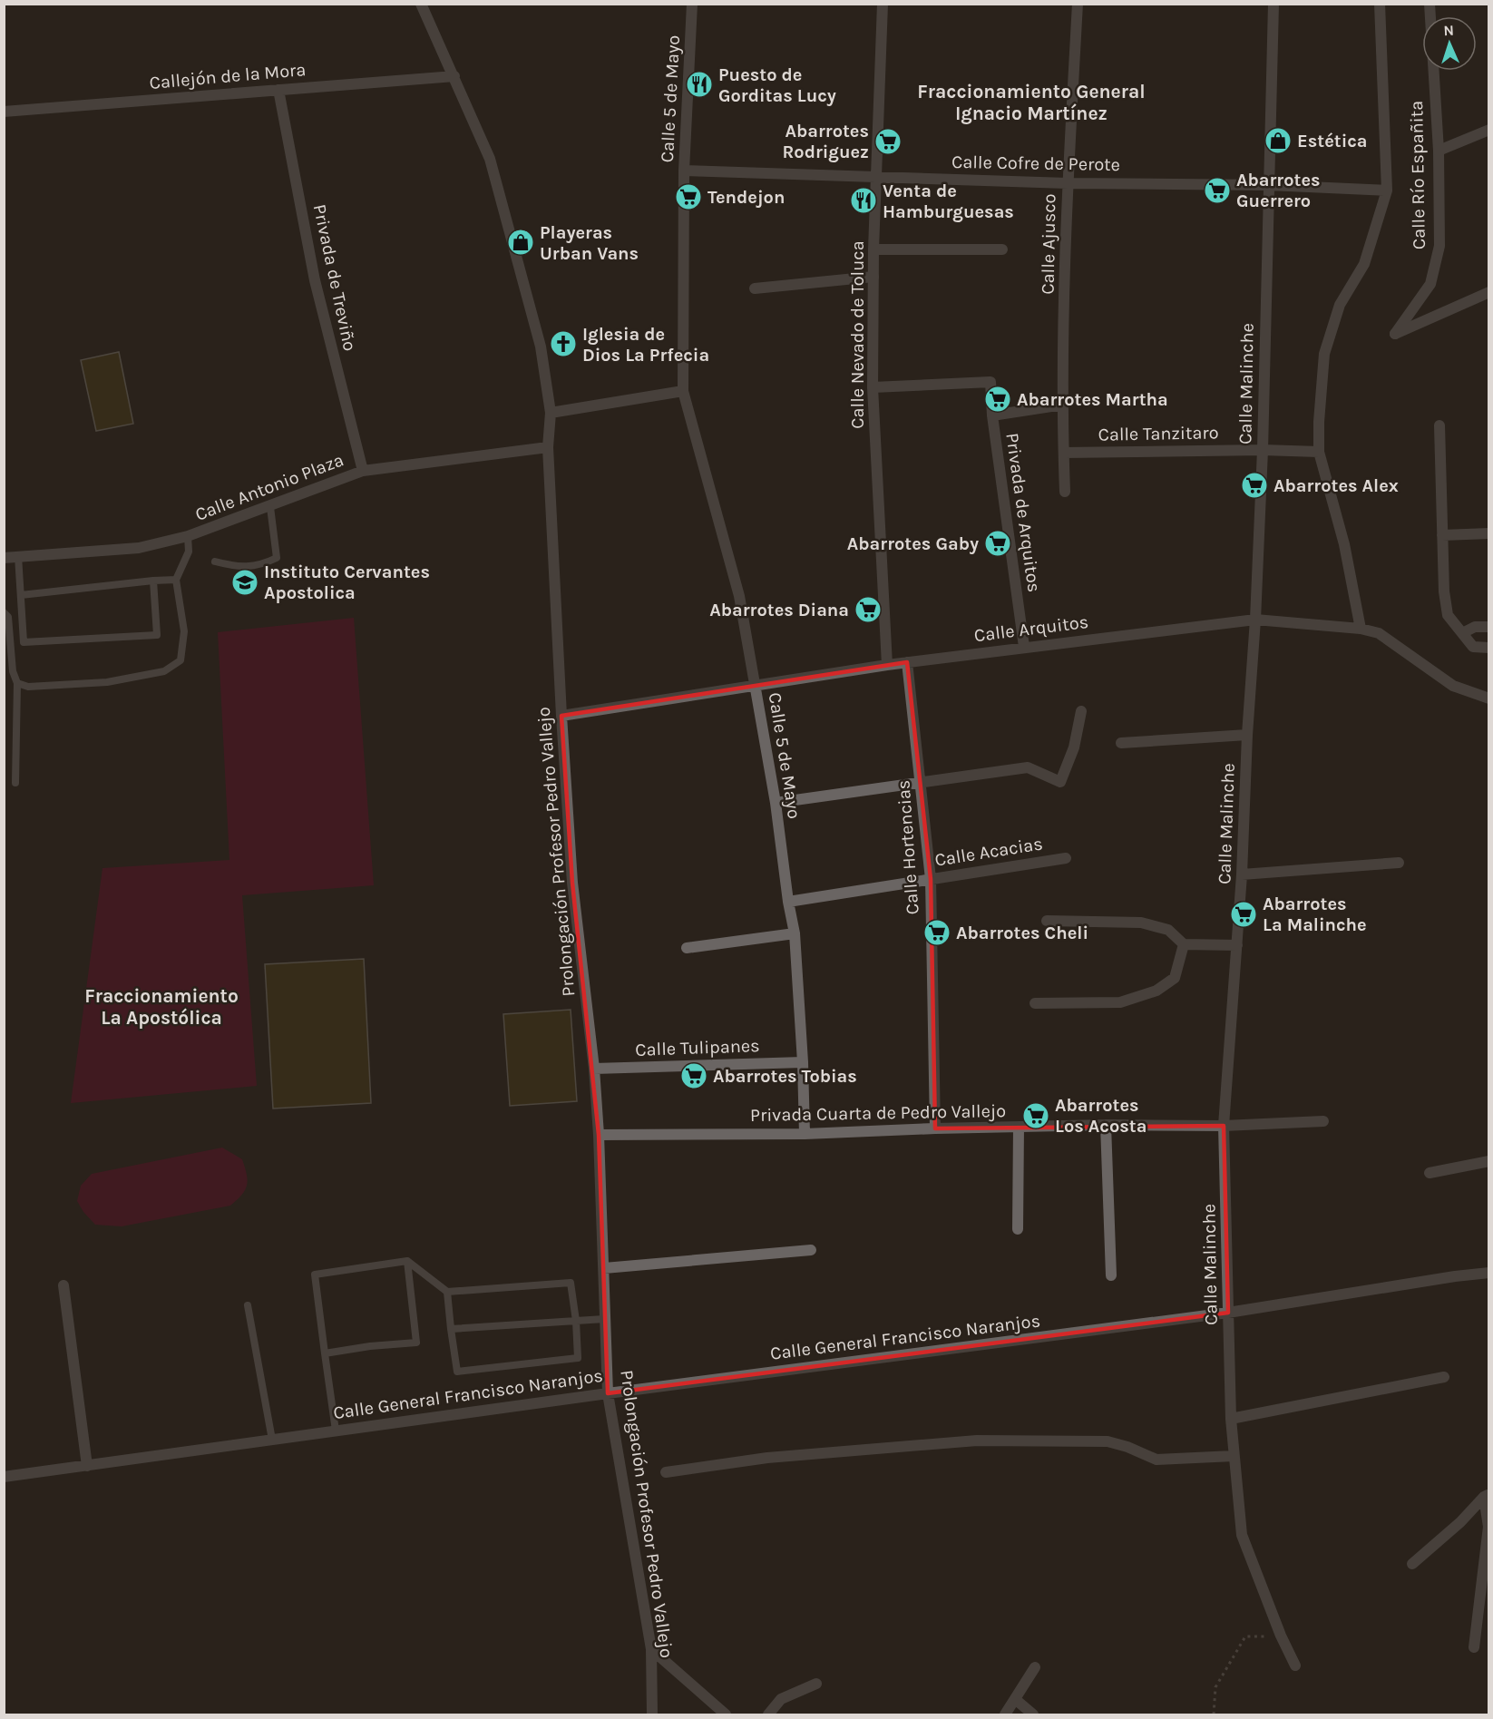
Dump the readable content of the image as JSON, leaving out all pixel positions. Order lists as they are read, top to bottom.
{
  "streets": {
    "street": [
      "Callejón de la Mora",
      "Calle 5 de Mayo",
      "Calle Cofre de Perote",
      "Calle Río Españita",
      "Calle Ajusco",
      "Privada de Treviño",
      "Calle Nevado de Toluca",
      "Calle Malinche",
      "Calle Tanzitaro",
      "Calle Antonio Plaza",
      "Privada de Arquitos",
      "Calle Arquitos",
      "Calle Hortencias",
      "Prolongación Profesor Pedro Vallejo",
      "Calle Acacias",
      "Calle Tulipanes",
      "Privada Cuarta de Pedro Vallejo",
      "Calle General Francisco Naranjos"
    ]
  },
  "crossings": [
    ["Callejón de la Mora", "Privada de Treviño"],
    ["Callejón de la Mora", "Prolongación Profesor Pedro Vallejo"],
    ["Calle 5 de Mayo", "Calle Cofre de Perote"],
    ["Calle 5 de Mayo", "Calle Arquitos"],
    ["Calle 5 de Mayo", "Calle Acacias"],
    ["Calle 5 de Mayo", "Calle Tulipanes"],
    ["Calle 5 de Mayo", "Privada Cuarta de Pedro Vallejo"],
    ["Calle Cofre de Perote", "Calle Ajusco"],
    ["Calle Cofre de Perote", "Calle Nevado de Toluca"],
    ["Calle Cofre de Perote", "Calle Malinche"],
    ["Calle Ajusco", "Calle Tanzitaro"],
    ["Privada de Treviño", "Calle Antonio Plaza"],
    ["Calle Nevado de Toluca", "Privada de Arquitos"],
    ["Calle Nevado de Toluca", "Calle Arquitos"],
    ["Calle Malinche", "Calle Tanzitaro"],
    ["Calle Malinche", "Calle Arquitos"],
    ["Calle Malinche", "Privada Cuarta de Pedro Vallejo"],
    ["Calle Malinche", "Calle General Francisco Naranjos"],
    ["Calle Antonio Plaza", "Prolongación Profesor Pedro Vallejo"],
    ["Privada de Arquitos", "Calle Arquitos"],
    ["Calle Arquitos", "Calle Hortencias"],
    ["Calle Arquitos", "Prolongación Profesor Pedro Vallejo"],
    ["Calle Hortencias", "Calle Acacias"],
    ["Calle Hortencias", "Privada Cuarta de Pedro Vallejo"],
    ["Prolongación Profesor Pedro Vallejo", "Calle Tulipanes"],
    ["Prolongación Profesor Pedro Vallejo", "Privada Cuarta de Pedro Vallejo"],
    ["Prolongación Profesor Pedro Vallejo", "Calle General Francisco Naranjos"]
  ],
  "districts": ["Fraccionamiento General Ignacio Martínez", "Fraccionamiento La Apostólica"],
  "places": {
    "restaurant": ["Puesto de Gorditas Lucy", "Venta de Hamburguesas"],
    "shop": ["Estética", "Playeras Urban Vans"],
    "supermarket": [
      "Abarrotes Rodriguez",
      "Abarrotes Guerrero",
      "Tendejon",
      "Abarrotes Martha",
      "Abarrotes Alex",
      "Abarrotes Gaby",
      "Abarrotes Diana",
      "Abarrotes La Malinche",
      "Abarrotes Cheli",
      "Abarrotes Tobias",
      "Abarrotes Los Acosta"
    ],
    "church": ["Iglesia de Dios La Prfecia"],
    "school or university": ["Instituto Cervantes Apostolica"]
  },
  "north": "top"
}
